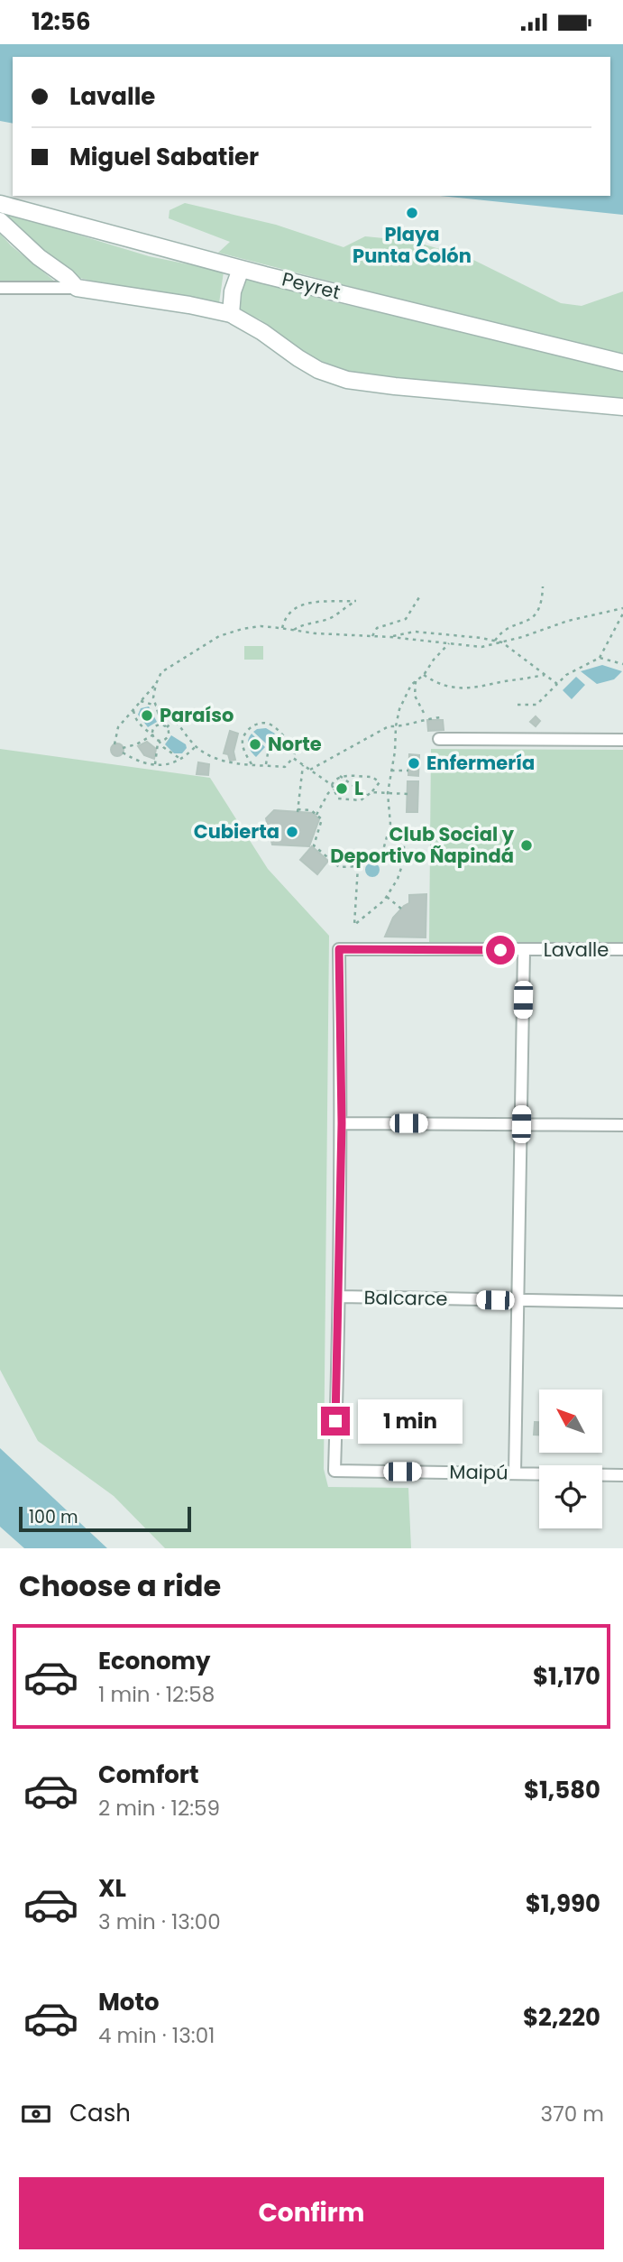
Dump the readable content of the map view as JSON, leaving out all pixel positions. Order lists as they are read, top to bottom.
{
  "streets": {
    "street": [
      "Peyret",
      "Lavalle",
      "Balcarce",
      "Maipú"
    ]
  },
  "crossings": [
    ["Balcarce", "Maipú"]
  ],
  "places": [
    "Playa Punta Colón",
    "Paraíso",
    "Norte",
    "Enfermería",
    "L",
    "Cubierta",
    "Club Social y Deportivo Ñapindá"
  ],
  "scale_bar": "100 m",
  "north": "top left",
  "page": {
    "status": "12:56",
    "banner": ["Lavalle", "Miguel Sabatier"],
    "bubble": "1 min",
    "scale": "100 m",
    "heading": "Choose a ride",
    "list": [
      {
        "name": "Economy",
        "note": "1 min · 12:58",
        "value": "$1,170"
      },
      {
        "name": "Comfort",
        "note": "2 min · 12:59",
        "value": "$1,580"
      },
      {
        "name": "XL",
        "note": "3 min · 13:00",
        "value": "$1,990"
      },
      {
        "name": "Moto",
        "note": "4 min · 13:01",
        "value": "$2,220"
      }
    ],
    "pay": ["Cash", "370 m"],
    "buttons": "Confirm"
  }
}
